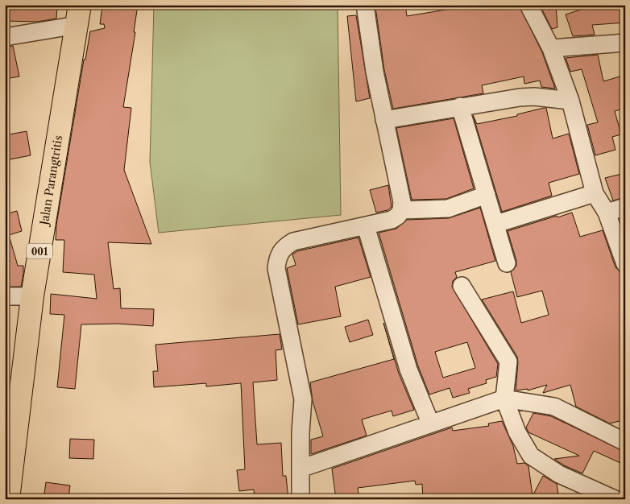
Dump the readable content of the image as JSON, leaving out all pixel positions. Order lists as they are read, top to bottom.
{
  "streets": {
    "main road": ["Jalan Parangtritis", "001"]
  }
}
